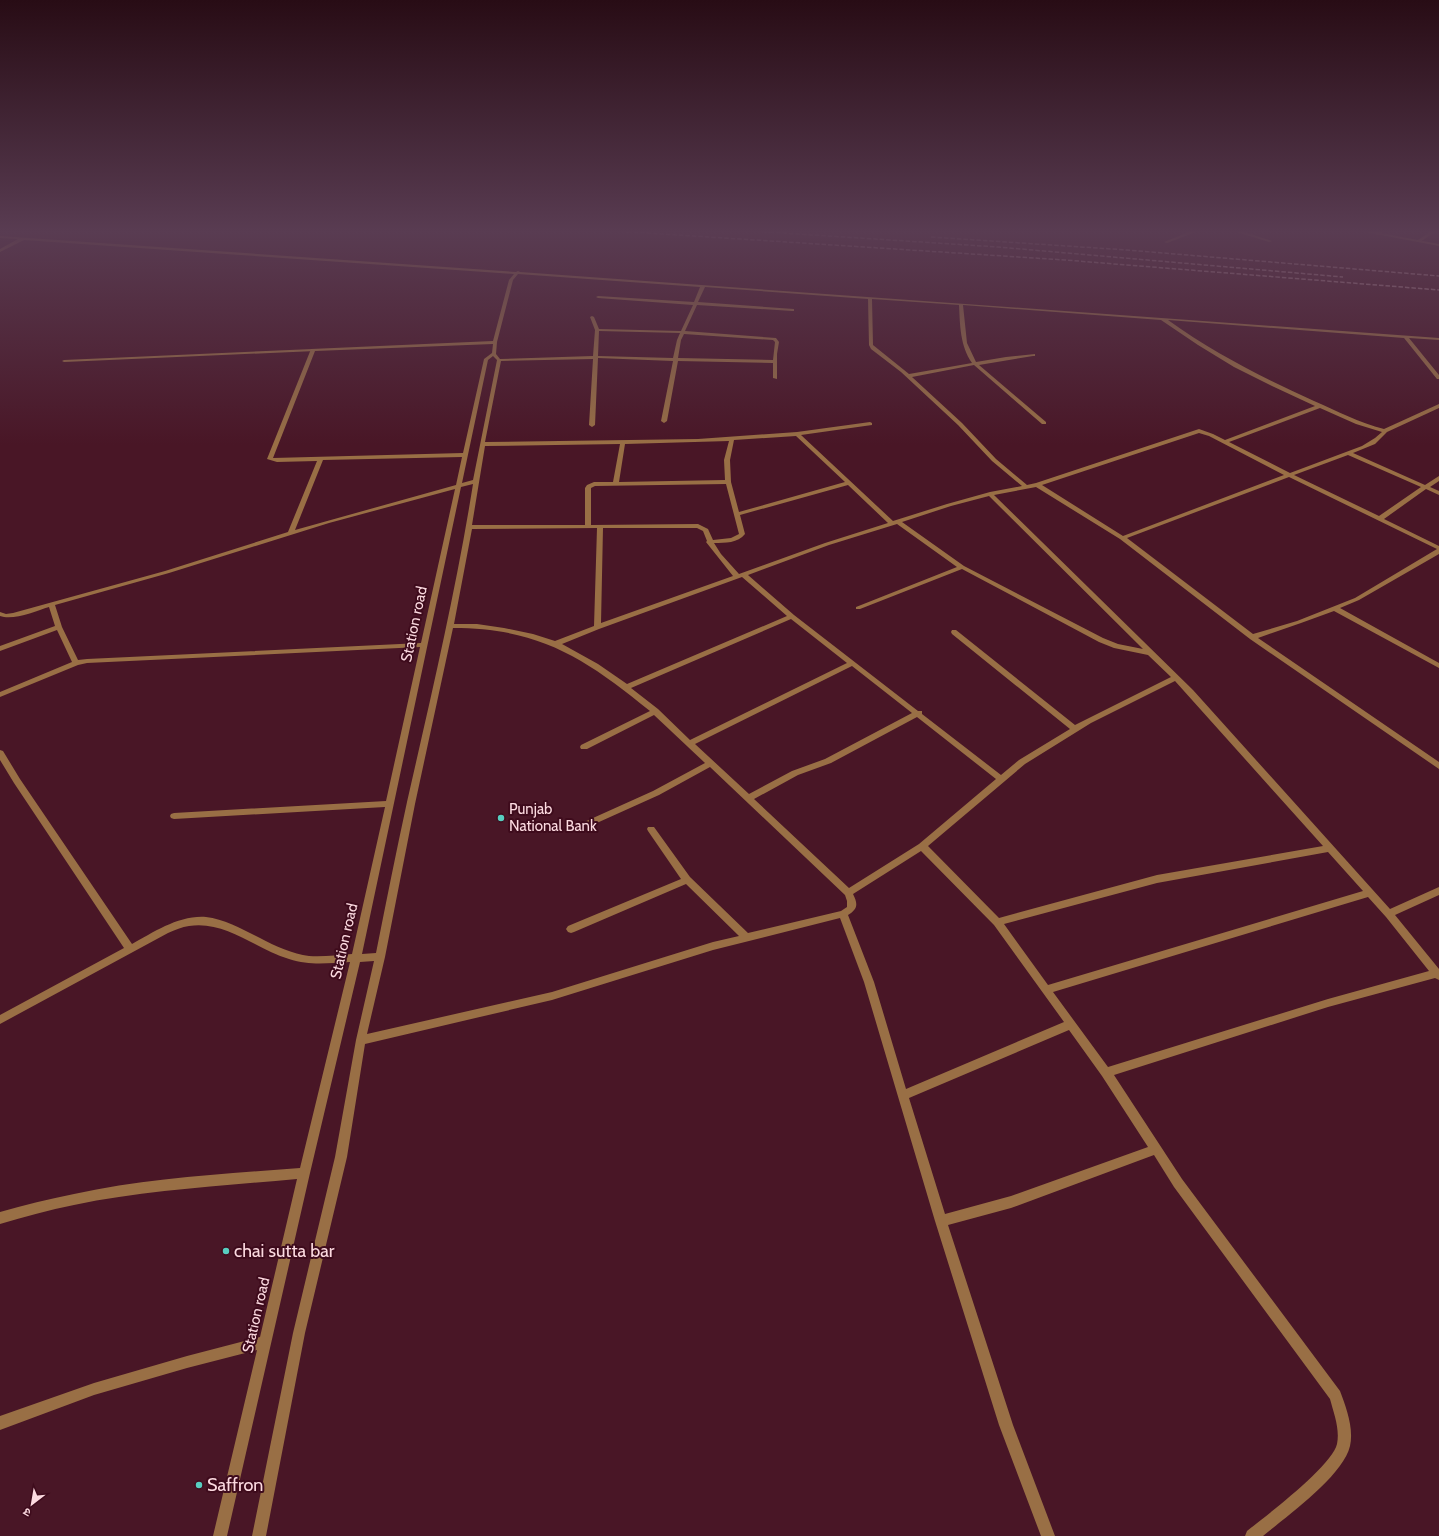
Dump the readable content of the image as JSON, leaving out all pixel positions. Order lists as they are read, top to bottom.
{
  "streets": {
    "street": ["Station road"]
  },
  "places": ["Punjab National Bank", "chai sutta bar", "Saffron"],
  "north": "bottom left"
}
